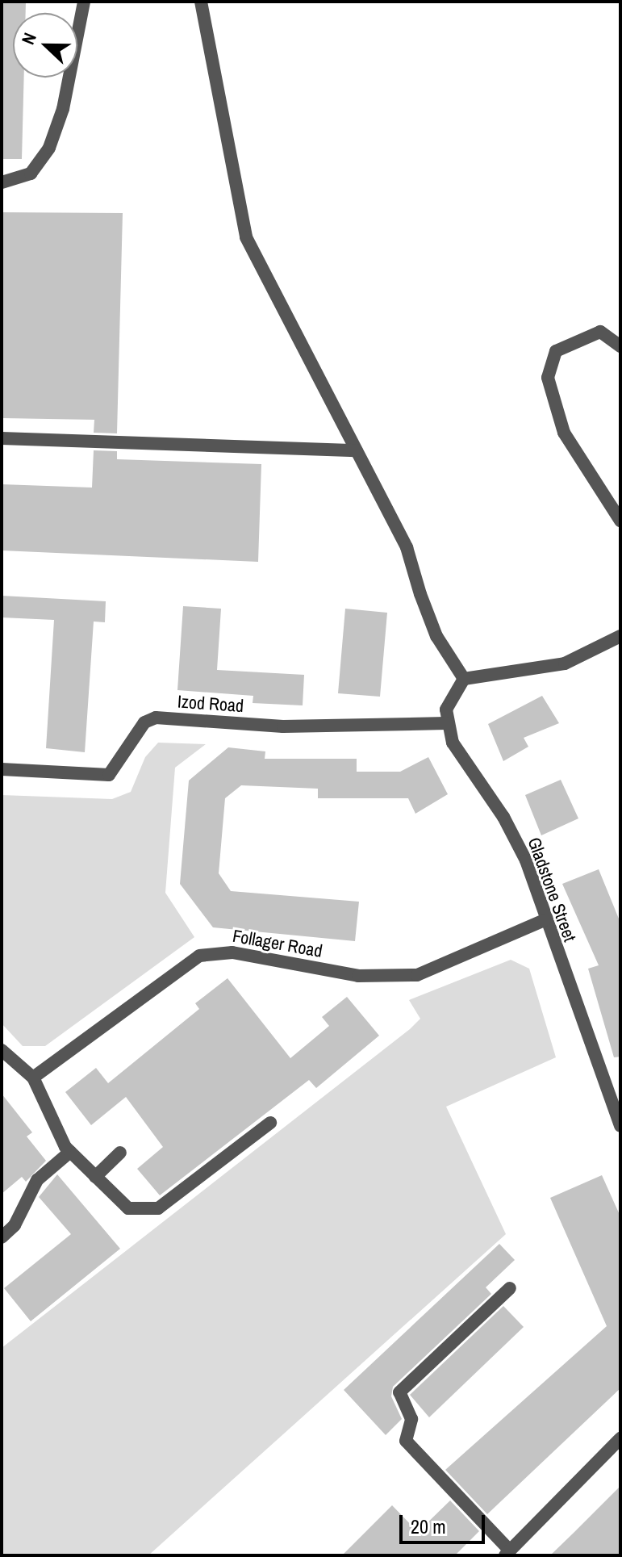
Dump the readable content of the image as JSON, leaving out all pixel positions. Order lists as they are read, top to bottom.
{
  "streets": {
    "street": ["Izod Road", "Gladstone Street", "Follager Road"]
  },
  "crossings": [
    ["Izod Road", "Gladstone Street"],
    ["Gladstone Street", "Follager Road"]
  ],
  "scale_bar": "20 m",
  "north": "left"
}
